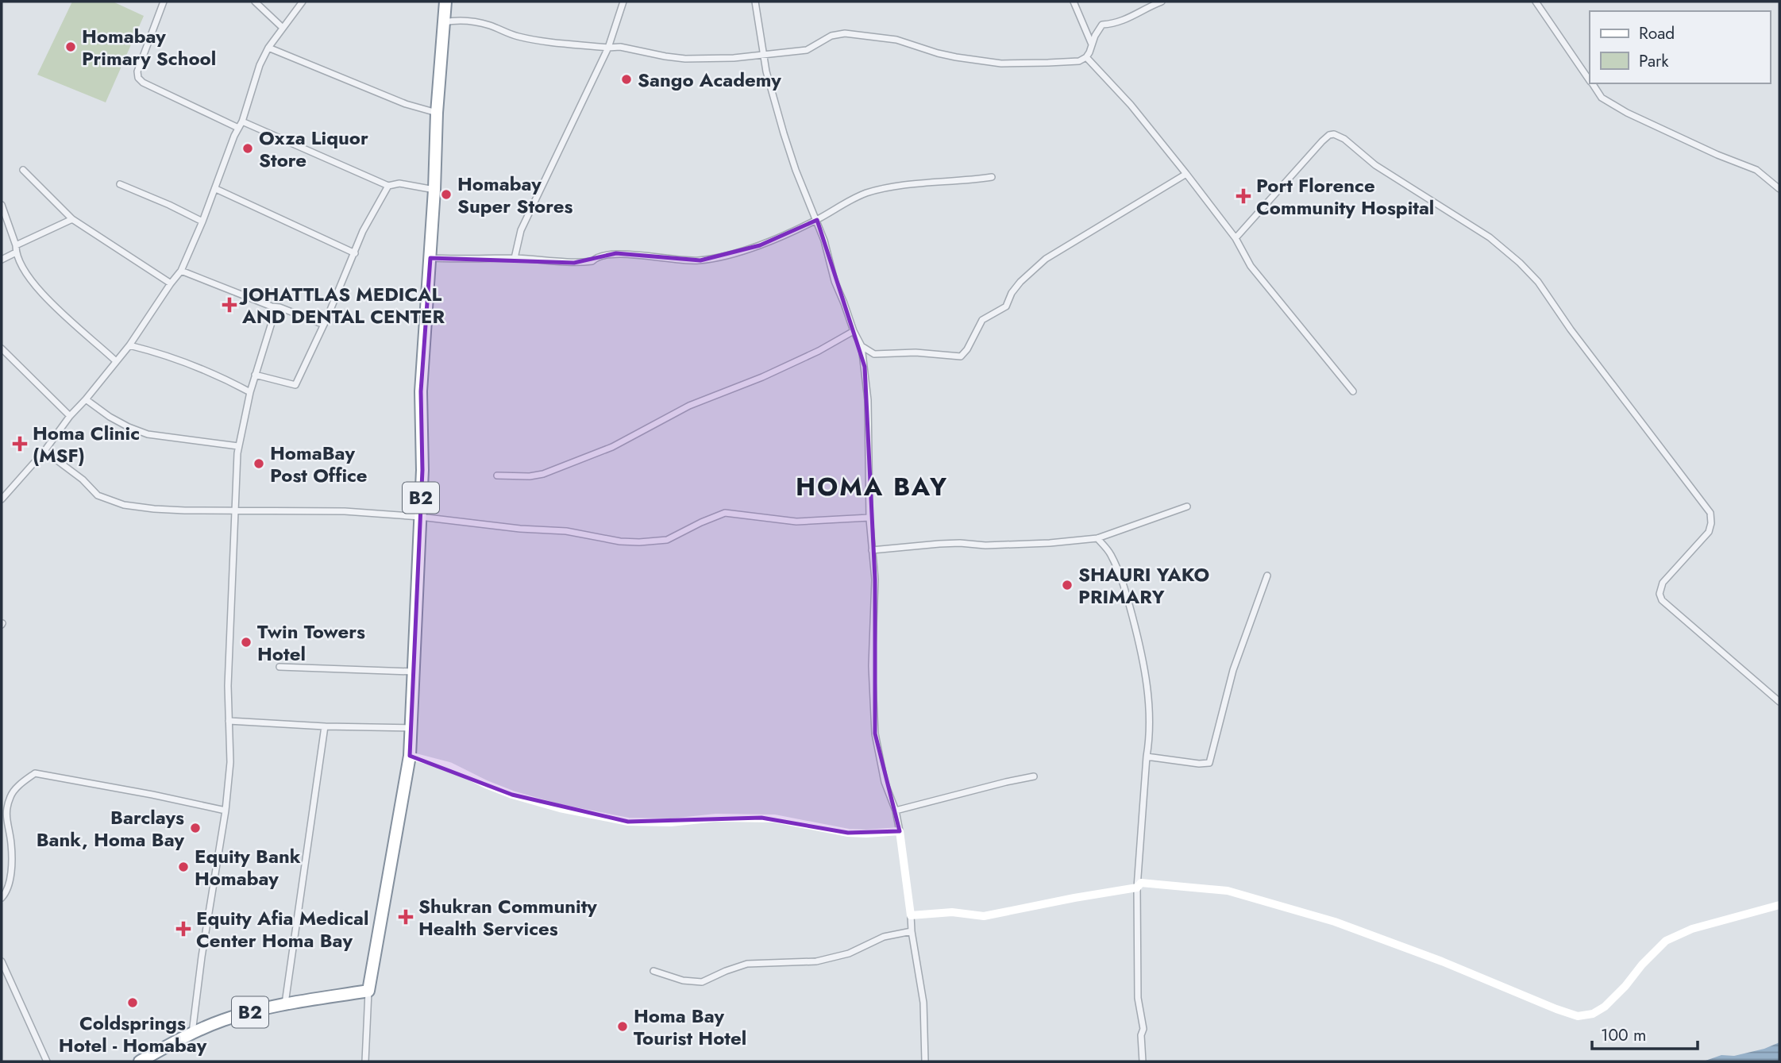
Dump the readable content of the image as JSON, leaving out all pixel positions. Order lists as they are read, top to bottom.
{
  "streets": {
    "highway": ["B2"]
  },
  "districts": ["HOMA BAY"],
  "places": {
    "other": [
      "Homabay Primary School",
      "Sango Academy",
      "Oxza Liquor Store",
      "Homabay Super Stores",
      "HomaBay Post Office",
      "SHAURI YAKO PRIMARY",
      "Twin Towers Hotel",
      "Barclays Bank, Homa Bay",
      "Equity Bank Homabay",
      "Coldsprings Hotel - Homabay",
      "Homa Bay Tourist Hotel"
    ],
    "health": [
      "Port Florence Community Hospital",
      "JOHATTLAS MEDICAL AND DENTAL CENTER",
      "Homa Clinic (MSF)",
      "Shukran Community Health Services",
      "Equity Afia Medical Center Homa Bay"
    ]
  },
  "legend": ["Road", "Park"],
  "scale_bar": "100 m"
}
